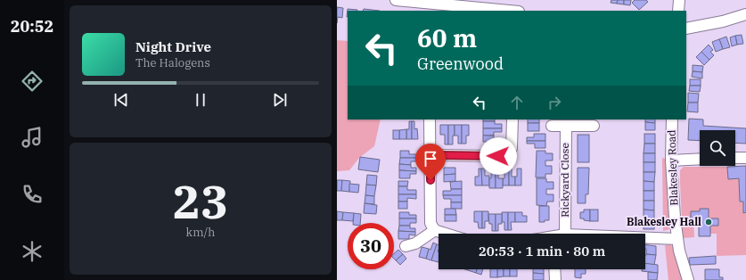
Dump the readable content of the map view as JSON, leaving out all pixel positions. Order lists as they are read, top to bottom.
{
  "streets": {
    "street": ["Blakesley Road", "Rickyard Close"]
  },
  "places": ["Blakesley Hall"],
  "page": {
    "tabs": "20:52",
    "turn": ["60 m", "Greenwood"],
    "song": ["Night Drive", "The Halogens"],
    "tile": ["23", "km/h"],
    "limit": "30",
    "trip": "20:53 · 1 min · 80 m"
  }
}
